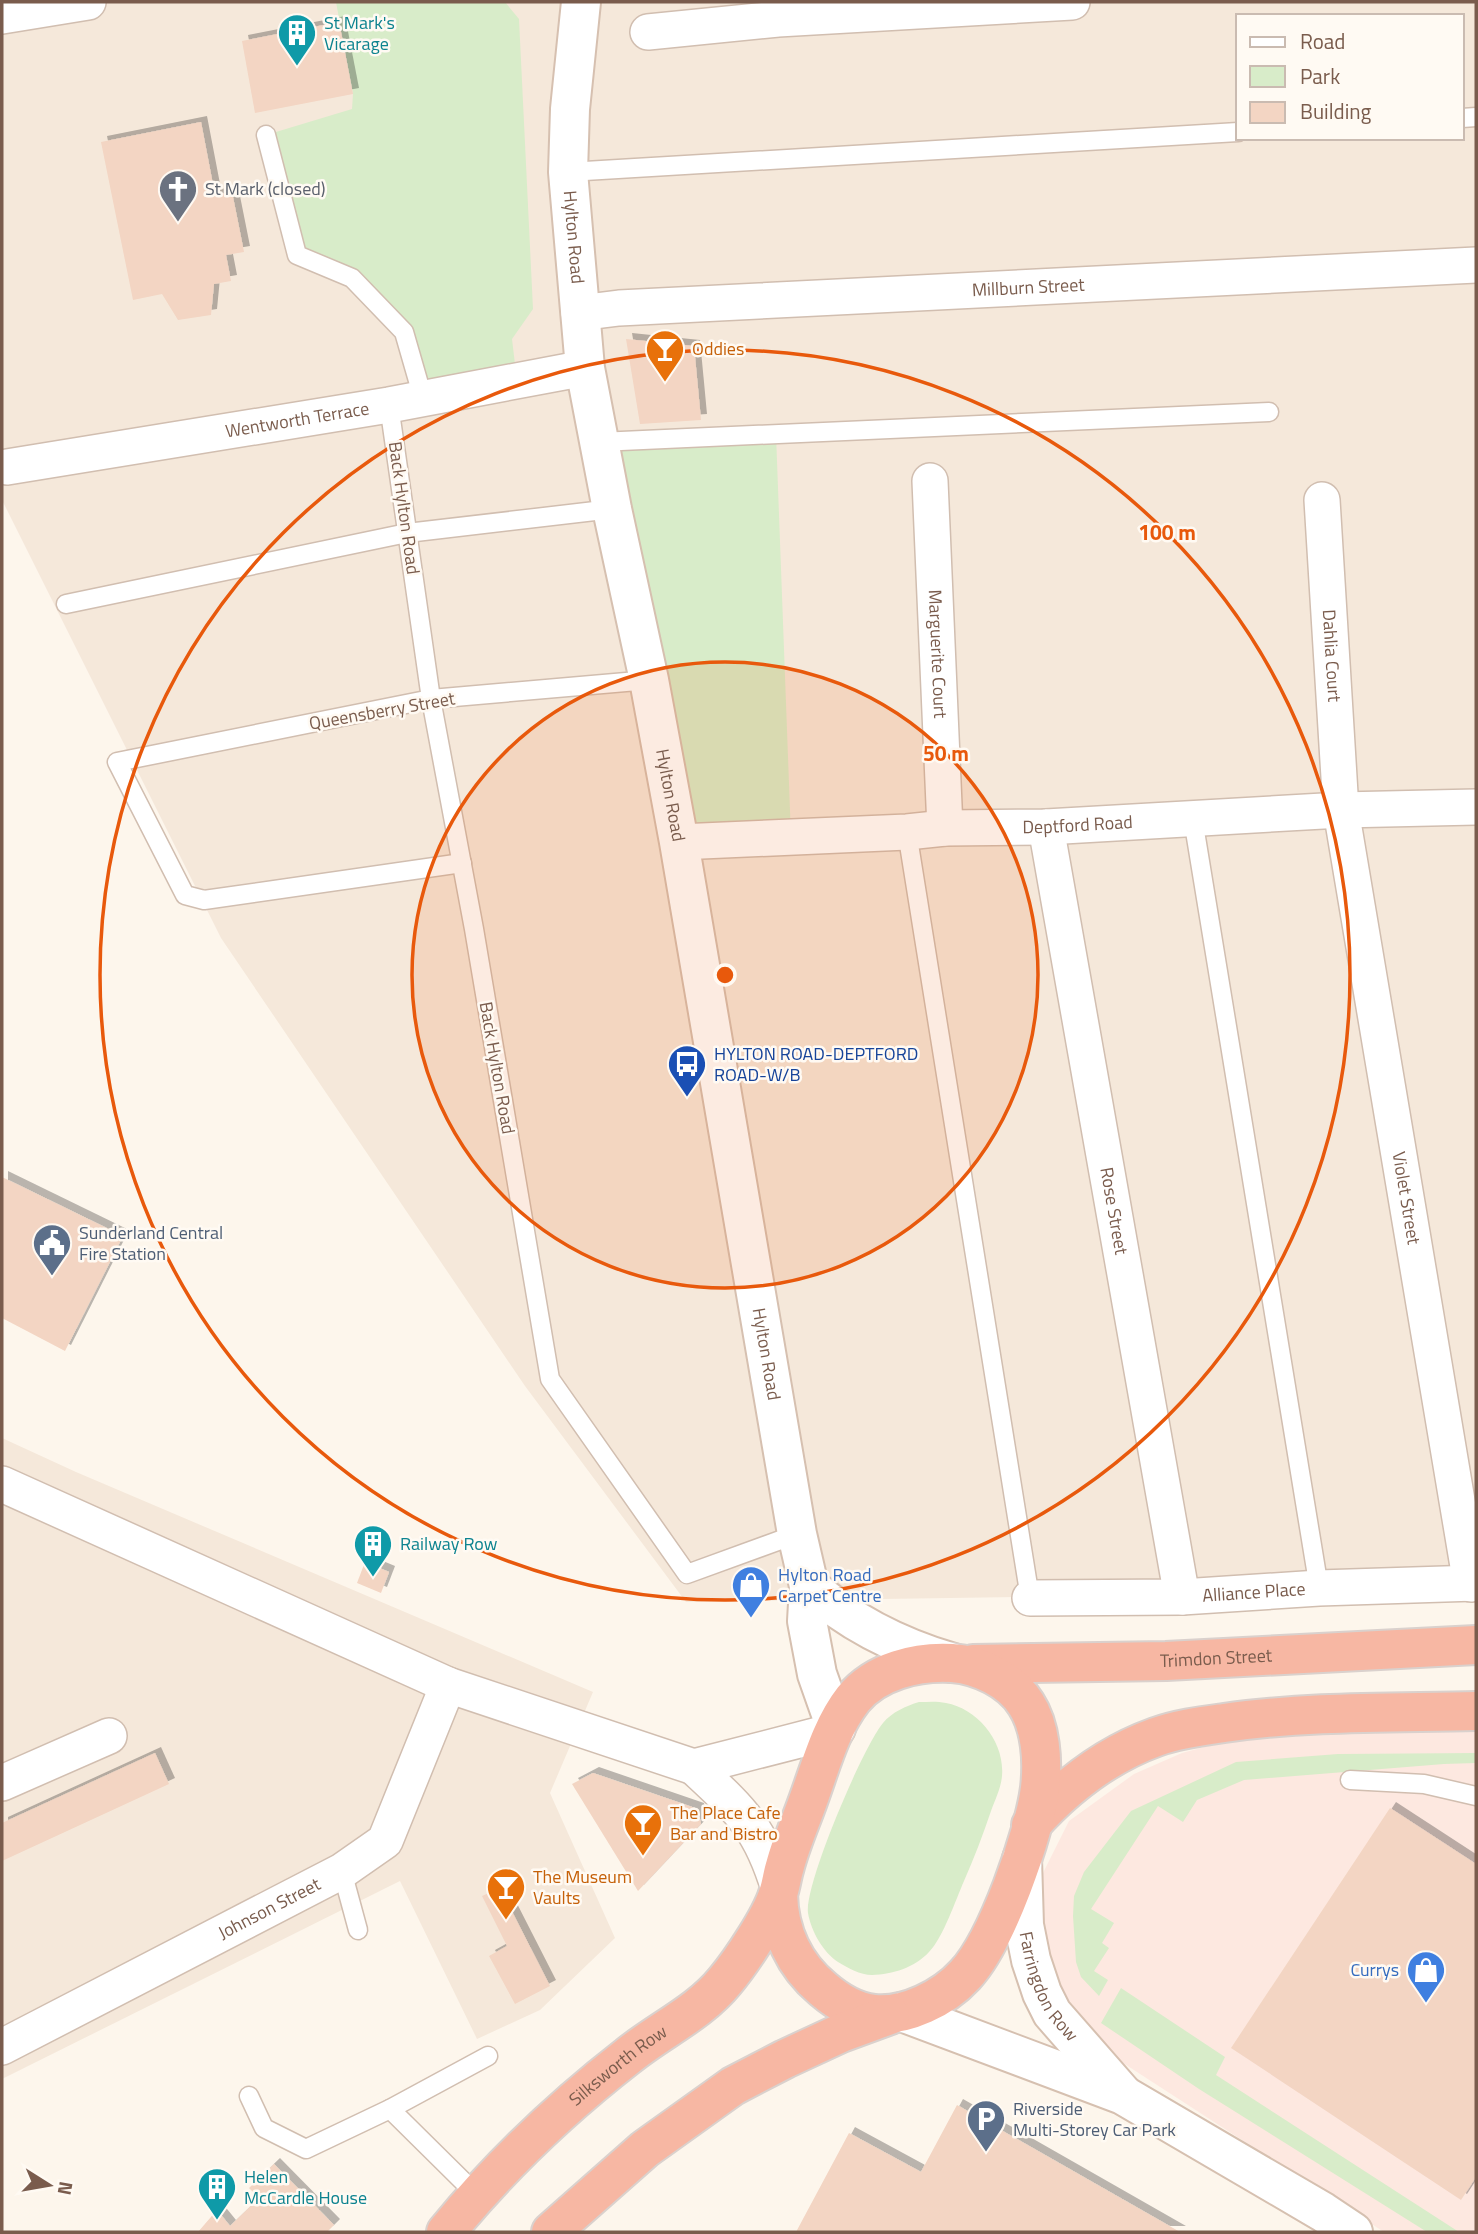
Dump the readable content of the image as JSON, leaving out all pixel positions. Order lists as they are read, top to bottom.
{
  "streets": {
    "highway": ["Trimdon Street", "Silksworth Row"],
    "street": [
      "Hylton Road",
      "Millburn Street",
      "Wentworth Terrace",
      "Marguerite Court",
      "Dahlia Court",
      "Deptford Road",
      "Violet Street",
      "Rose Street",
      "Alliance Place",
      "Johnson Street",
      "Farringdon Row"
    ],
    "lane": ["Back Hylton Road", "Queensberry Street"]
  },
  "crossings": [
    ["Hylton Road", "Millburn Street"],
    ["Hylton Road", "Wentworth Terrace"],
    ["Hylton Road", "Back Hylton Road"],
    ["Hylton Road", "Queensberry Street"],
    ["Hylton Road", "Deptford Road"],
    ["Hylton Road", "Trimdon Street"],
    ["Wentworth Terrace", "Back Hylton Road"],
    ["Back Hylton Road", "Queensberry Street"],
    ["Marguerite Court", "Deptford Road"],
    ["Dahlia Court", "Deptford Road"],
    ["Dahlia Court", "Violet Street"],
    ["Deptford Road", "Violet Street"],
    ["Deptford Road", "Rose Street"],
    ["Violet Street", "Alliance Place"],
    ["Rose Street", "Alliance Place"],
    ["Trimdon Street", "Silksworth Row"]
  ],
  "places": {
    "building": ["St Mark's Vicarage", "Railway Row", "Helen McCardle House"],
    "church": ["St Mark (closed)"],
    "bar": ["Oddies", "The Place Cafe Bar and Bistro", "The Museum Vaults"],
    "bus stop": ["HYLTON ROAD-DEPTFORD ROAD-W/B"],
    "public building": ["Sunderland Central Fire Station"],
    "shop": ["Hylton Road Carpet Centre", "Currys"],
    "parking": ["Riverside Multi-Storey Car Park"]
  },
  "legend": ["Road", "Park", "Building"],
  "north": "right",
  "rings": ["100 m", "50 m"]
}
